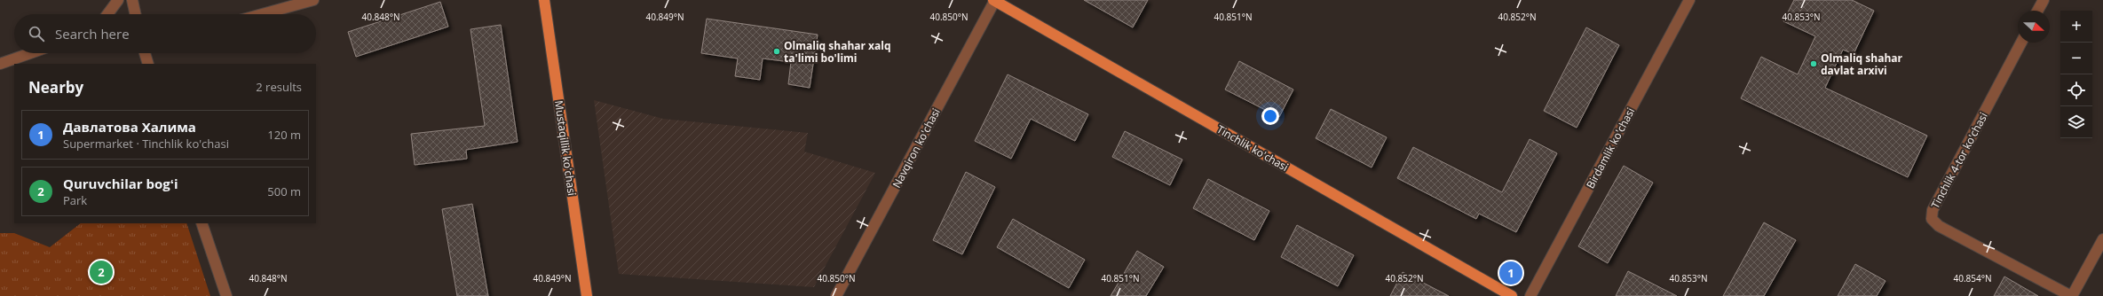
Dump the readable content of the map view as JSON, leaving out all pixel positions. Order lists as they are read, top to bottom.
{
  "streets": {
    "main road": ["Mustaqillik koʻchasi", "Tinchlik ko'chasi"],
    "street": ["Navqiron ko'chasi", "Birdamlik ko'chasi", "Tinchlik 4-tor ko'chasi"]
  },
  "crossings": [
    ["Navqiron ko'chasi", "Tinchlik ko'chasi"]
  ],
  "places": ["Olmaliq shahar xalq ta'limi bo'limi", "Olmaliq shahar davlat arxivi"],
  "north": "right",
  "page": {
    "map_buttons": ["+", "−"],
    "search": "Search here",
    "heading": ["Nearby", "2 results"],
    "list": [
      {
        "mark": "1",
        "name": "Давлатова Халима",
        "note": "Supermarket · Tinchlik ko'chasi",
        "value": "120 m"
      },
      {
        "mark": "2",
        "name": "Quruvchilar bogʻi",
        "note": "Park",
        "value": "500 m"
      }
    ],
    "pins": ["2", "1"]
  },
  "coordinates": [
    "40.848°N",
    "40.849°N",
    "40.850°N",
    "40.853°N",
    "40.851°N",
    "40.852°N",
    "40.854°N"
  ]
}
